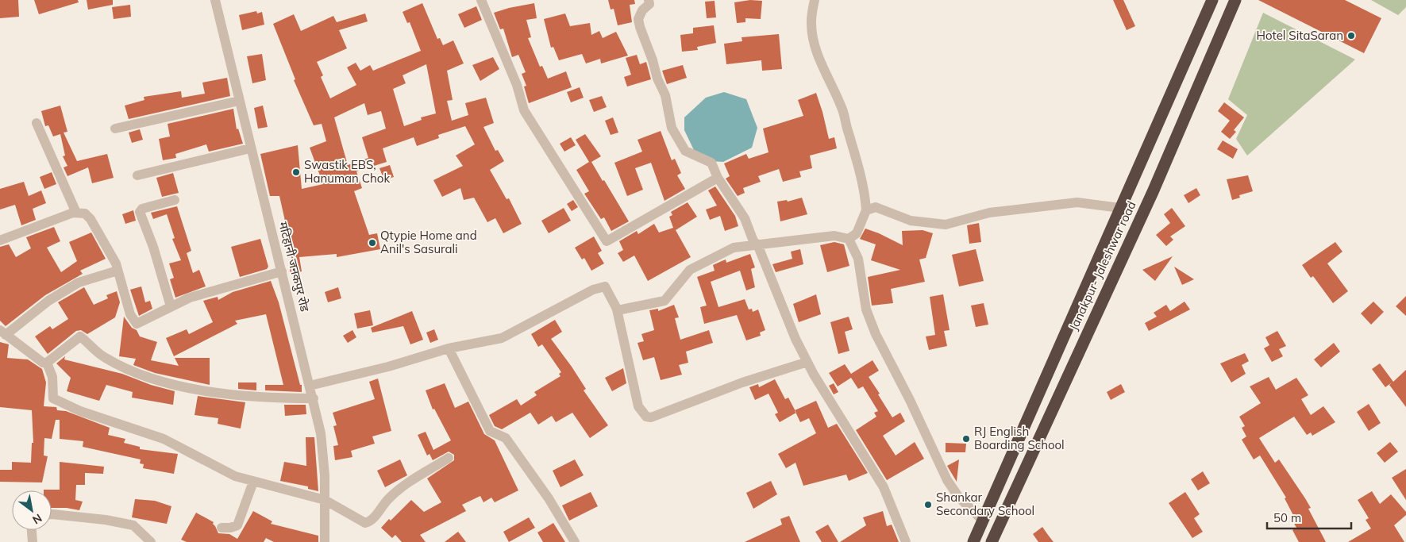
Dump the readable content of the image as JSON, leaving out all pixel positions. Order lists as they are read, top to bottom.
{
  "streets": {
    "highway": ["Janakpur- Jaleshwar road"],
    "street": ["मटिहानी जनकपुर रोड"]
  },
  "places": [
    "Hotel SitaSaran",
    "Swastik EBS, Hanuman Chok",
    "Qtypie Home and Anil's Sasurali",
    "RJ English Boarding School",
    "Shankar Secondary School"
  ],
  "scale_bar": "50 m",
  "north": "bottom right"
}
